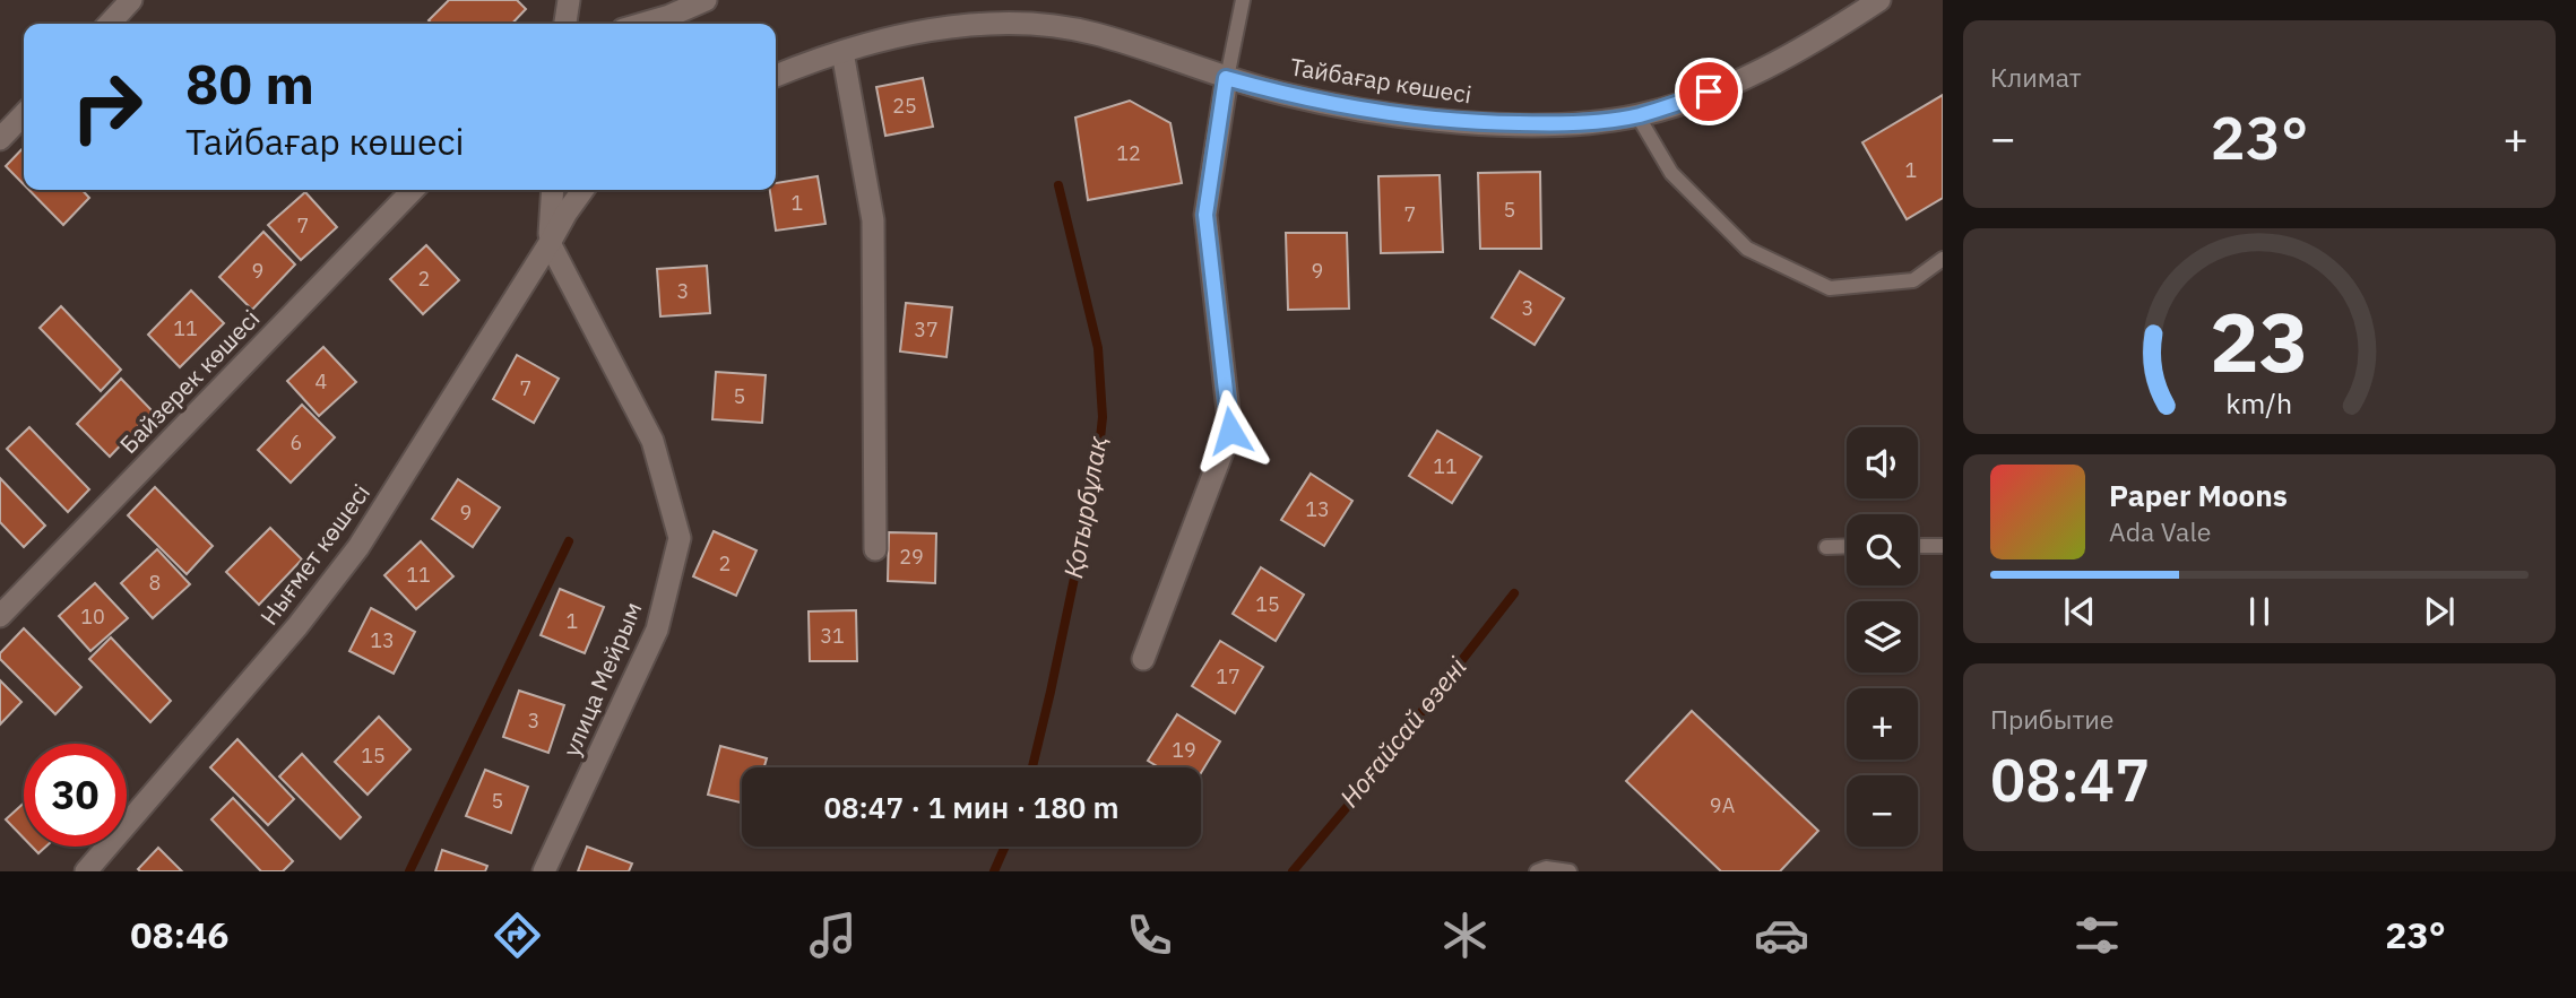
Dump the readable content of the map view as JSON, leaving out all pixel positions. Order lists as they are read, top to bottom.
{
  "streets": {
    "main road": [
      "Тайбағар көшесі",
      "Байзерек көшесі",
      "Нығмет көшесі",
      "улица Мейрым"
    ]
  },
  "crossings": [
    ["Нығмет көшесі", "улица Мейрым"]
  ],
  "water": ["Қотырбұлақ", "Ноғайсай өзені"],
  "house_numbers": [
    "25",
    "12",
    "1",
    "1",
    "5",
    "7",
    "7",
    "9",
    "9",
    "2",
    "3",
    "3",
    "11",
    "37",
    "4",
    "7",
    "5",
    "6",
    "11",
    "13",
    "9",
    "29",
    "2",
    "11",
    "8",
    "15",
    "10",
    "1",
    "31",
    "13",
    "17",
    "3",
    "19",
    "15",
    "5",
    "9А"
  ],
  "page": {
    "tile": [
      "Климат",
      ["Прибытие", "08:47"]
    ],
    "turn": ["80 m", "Тайбағар көшесі"],
    "heat": ["−", "23°", "+"],
    "map_buttons": ["+", "−"],
    "song": ["Paper Moons", "Ada Vale"],
    "limit": "30",
    "trip": "08:47 · 1 мин · 180 m",
    "tabs": ["08:46", "23°"],
    "gauge": ["23", "km/h"]
  }
}
